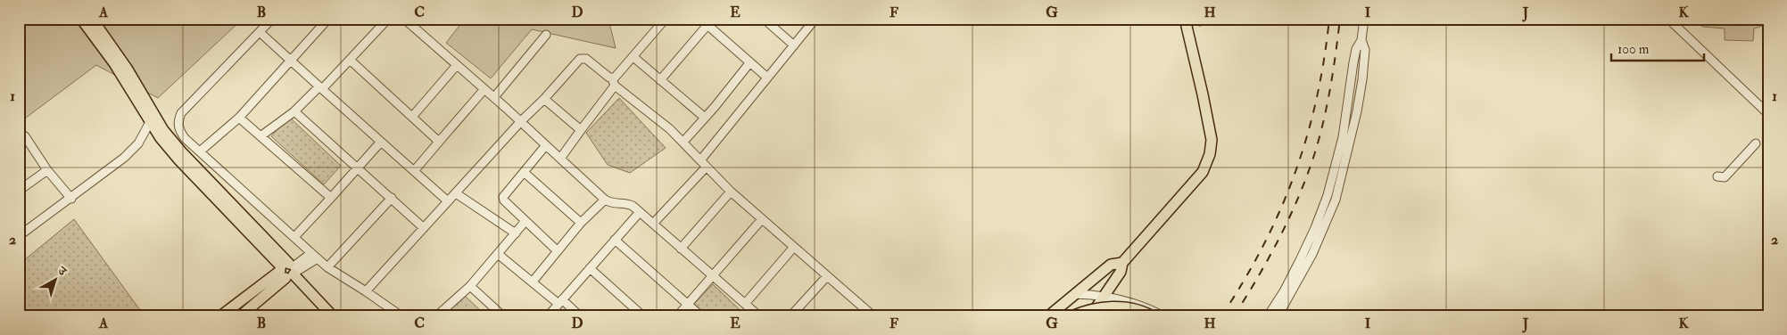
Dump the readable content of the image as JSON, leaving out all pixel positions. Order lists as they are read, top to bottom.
{
  "scale_bar": "100 m",
  "north": "top right",
  "grid": {
    "columns": [
      "A",
      "B",
      "C",
      "D",
      "E",
      "F",
      "G",
      "H",
      "I",
      "J",
      "K"
    ],
    "rows": ["1", "2"]
  }
}
